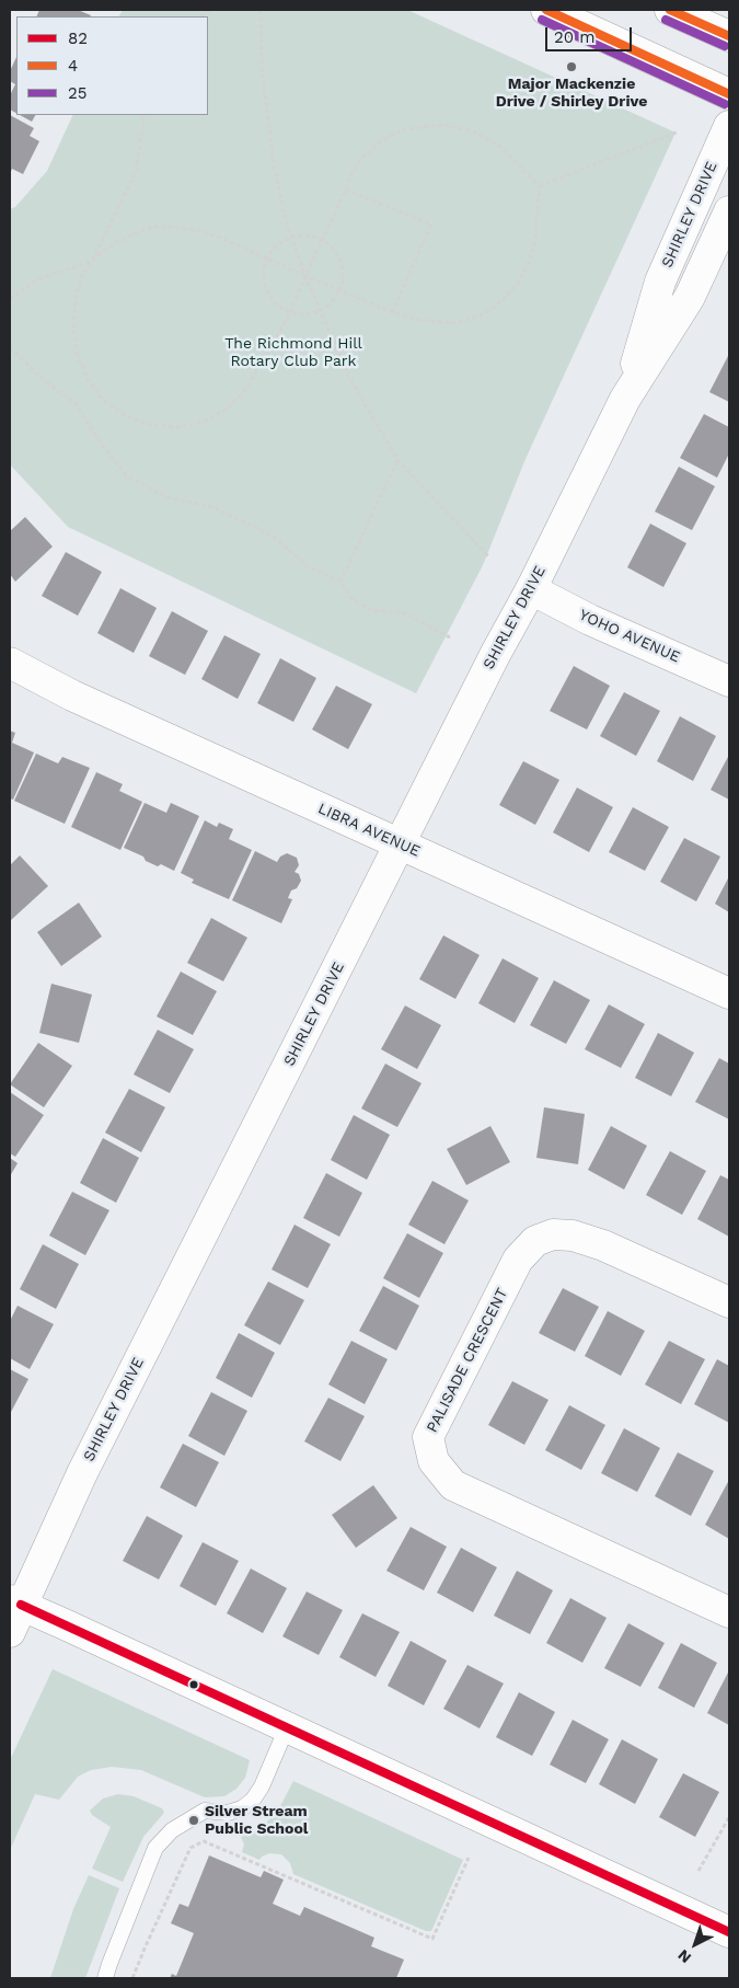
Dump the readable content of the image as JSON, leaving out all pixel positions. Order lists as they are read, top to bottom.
{
  "streets": {
    "street": [
      "SHIRLEY DRIVE",
      "YOHO AVENUE",
      "LIBRA AVENUE",
      "PALISADE CRESCENT"
    ]
  },
  "crossings": [
    ["SHIRLEY DRIVE", "YOHO AVENUE"],
    ["SHIRLEY DRIVE", "LIBRA AVENUE"]
  ],
  "parks": ["The Richmond Hill Rotary Club Park"],
  "places": ["Major Mackenzie Drive / Shirley Drive", "Silver Stream Public School"],
  "lines": ["transit line 4", "transit line 25", "transit line 82"],
  "legend": ["82", "4", "25"],
  "scale_bar": "20 m",
  "north": "bottom left"
}
